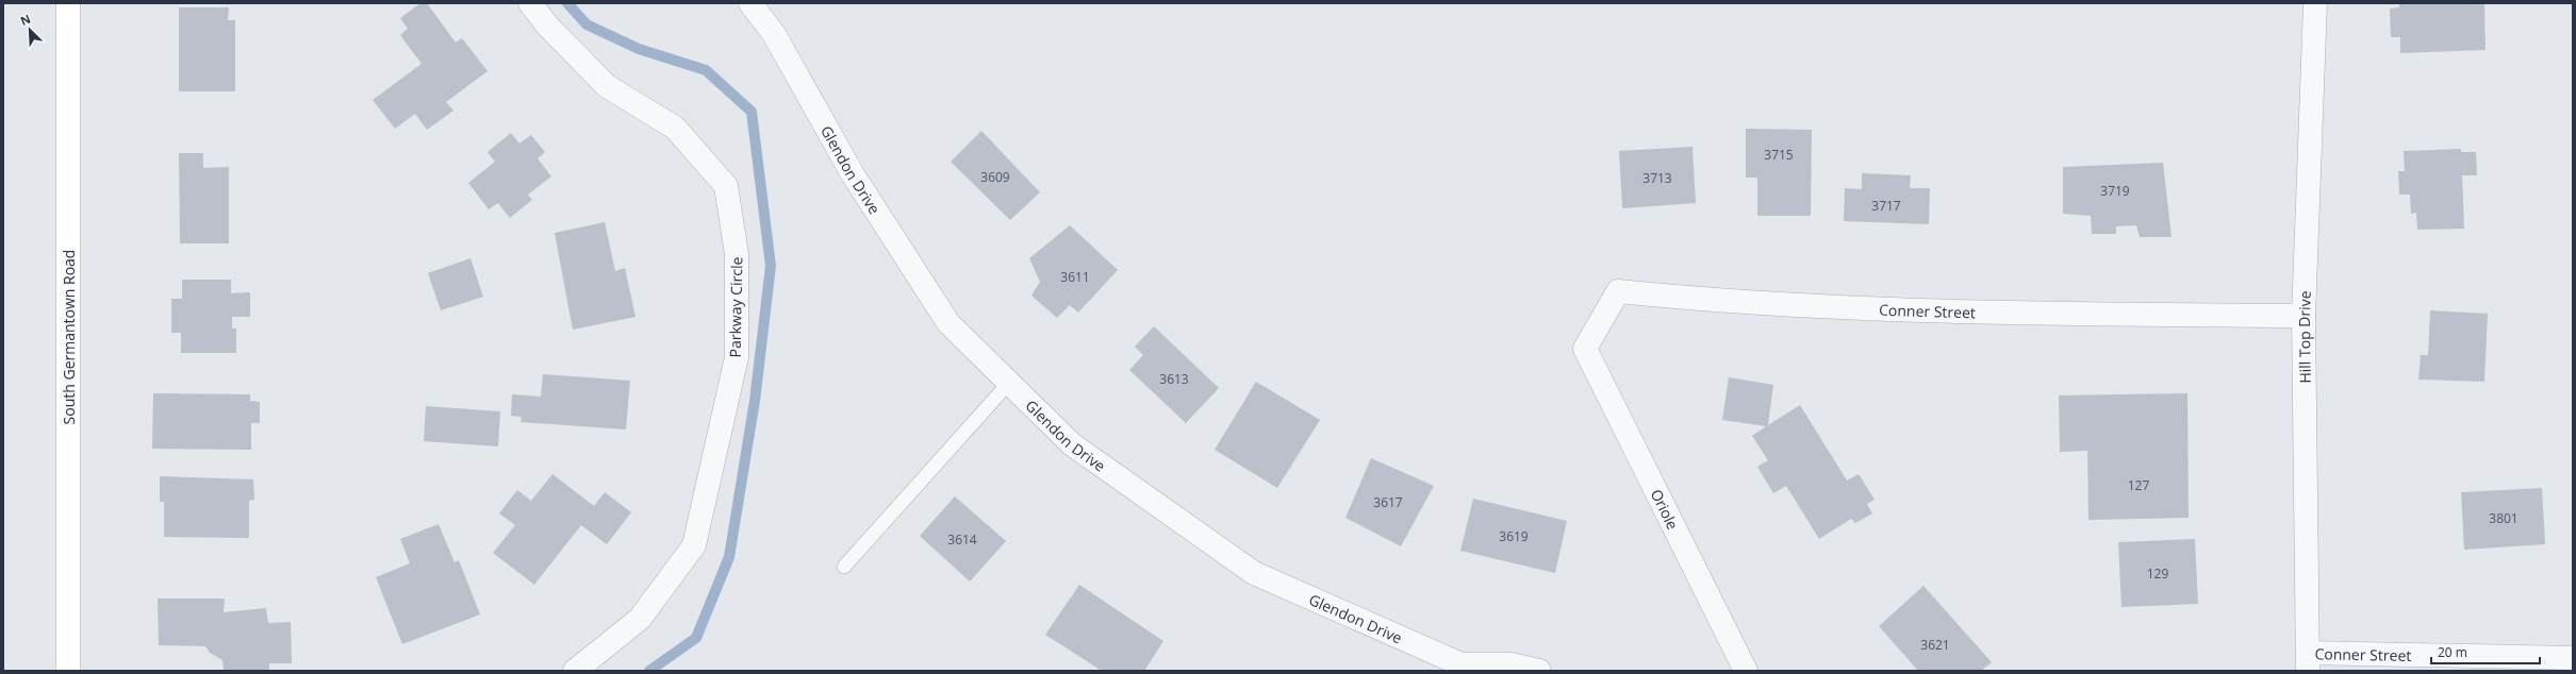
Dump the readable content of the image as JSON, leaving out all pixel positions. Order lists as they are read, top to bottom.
{
  "streets": {
    "main road": ["South Germantown Road"],
    "street": [
      "Glendon Drive",
      "Parkway Circle",
      "Conner Street",
      "Hill Top Drive",
      "Oriole"
    ]
  },
  "crossings": [
    ["Conner Street", "Hill Top Drive"],
    ["Conner Street", "Oriole"]
  ],
  "house_numbers": [
    "3715",
    "3609",
    "3713",
    "3719",
    "3717",
    "3611",
    "3613",
    "127",
    "3617",
    "3801",
    "3619",
    "3614",
    "129",
    "3621"
  ],
  "scale_bar": "20 m",
  "north": "top left"
}
